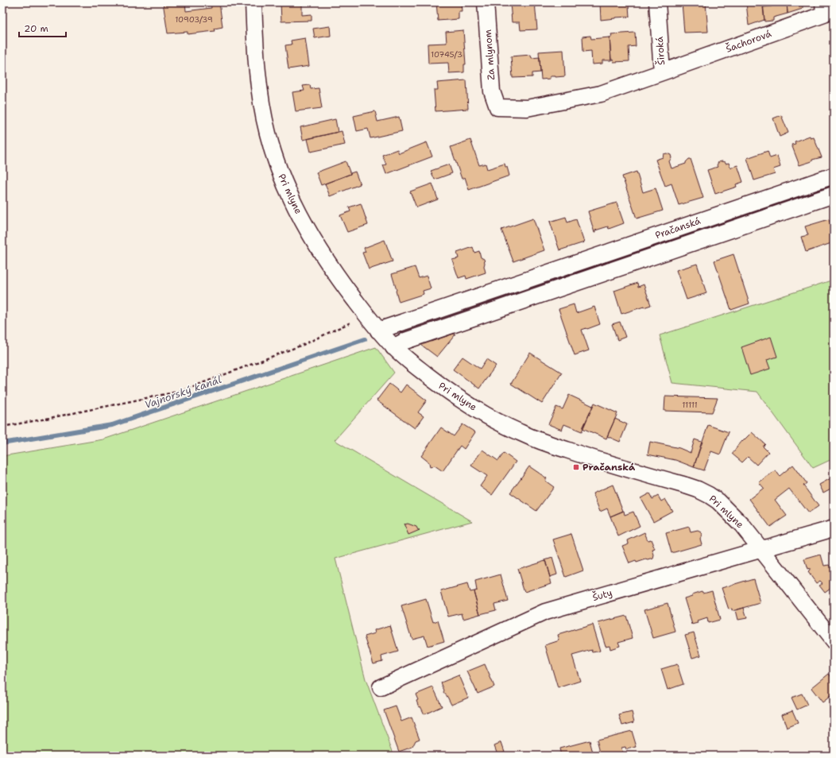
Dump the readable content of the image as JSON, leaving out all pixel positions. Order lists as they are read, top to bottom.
{
  "streets": {
    "street": [
      "Šachorová",
      "Široká",
      "Za mlynom",
      "Pri mlyne",
      "Pračanská",
      "Šuty"
    ]
  },
  "crossings": [
    ["Šachorová", "Široká"],
    ["Široká", "Za mlynom"],
    ["Pri mlyne", "Pračanská"],
    ["Pri mlyne", "Šuty"]
  ],
  "water": ["Vajnorský kanál"],
  "places": {
    "transit": ["Pračanská"]
  },
  "house_numbers": ["10903/39", "10745/3", "11111"],
  "scale_bar": "20 m"
}
